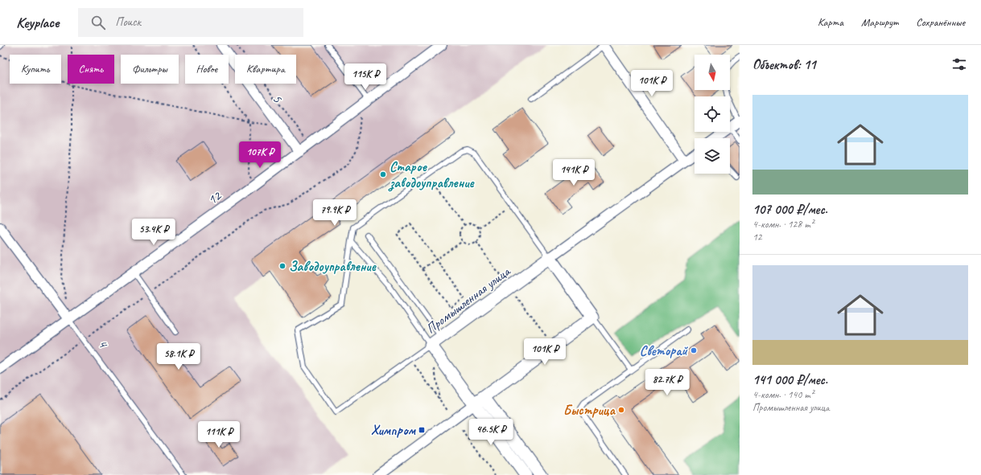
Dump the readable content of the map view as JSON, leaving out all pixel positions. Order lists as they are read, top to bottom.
{
  "streets": {
    "street": [
      "5",
      "12",
      "Промышленная улица",
      "4"
    ]
  },
  "crossings": [
    ["5", "12"],
    ["12", "4"]
  ],
  "places": {
    "other": [
      "Старое заводоуправление",
      "Заводоуправление",
      "Светорай",
      "Быстрица"
    ],
    "transit": ["Химпром"]
  },
  "north": "bottom",
  "page": {
    "header": "Keyplace",
    "search": "Поиск",
    "nav": ["Карта", "Маршрут", "Сохранённые"],
    "heading": "Объектов: 11",
    "chip": [
      "Купить",
      "Снять",
      "Фильтры",
      "Новое",
      "Квартира"
    ],
    "price": [
      "115K ₽",
      "101K ₽",
      "107K ₽",
      "141K ₽",
      "79.9K ₽",
      "53.4K ₽",
      "101K ₽",
      "58.1K ₽",
      "82.7K ₽",
      "46.5K ₽",
      "111K ₽"
    ],
    "list": [
      {
        "name": "107 000 ₽/мес.",
        "note": "4-комн. · 128 m² · 12"
      },
      {
        "name": "141 000 ₽/мес.",
        "note": "4-комн. · 140 m² · Промышленная улица"
      }
    ]
  }
}
